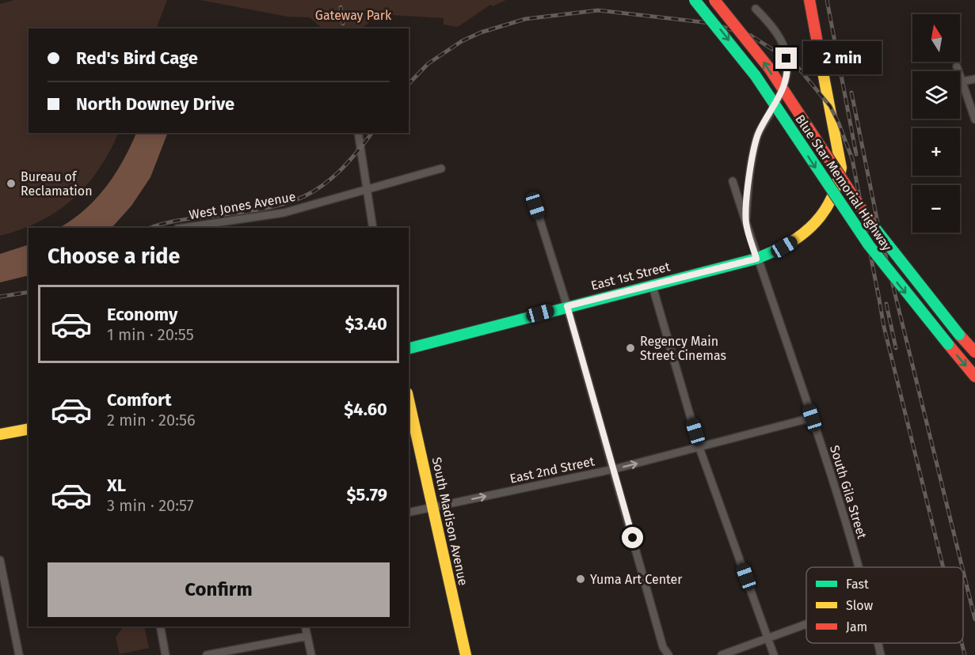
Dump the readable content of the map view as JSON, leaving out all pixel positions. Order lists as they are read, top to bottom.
{
  "streets": {
    "main road": ["Blue Star Memorial Highway", "East 1st Street", "South Madison Avenue"],
    "street": ["West Jones Avenue", "East 2nd Street", "South Gila Street"]
  },
  "crossings": [
    ["East 1st Street", "South Gila Street"],
    ["East 2nd Street", "South Gila Street"],
    ["East 2nd Street", "South Madison Avenue"]
  ],
  "one_way": ["East 2nd Street"],
  "parks": ["Gateway Park"],
  "places": ["Bureau of Reclamation", "Regency Main Street Cinemas", "Yuma Art Center"],
  "legend": ["Fast", "Slow", "Jam"],
  "north": "top",
  "page": {
    "map_buttons": ["+", "−"],
    "banner": ["Red's Bird Cage", "North Downey Drive"],
    "bubble": "2 min",
    "heading": "Choose a ride",
    "list": [
      {
        "name": "Economy",
        "note": "1 min · 20:55",
        "value": "$3.40"
      },
      {
        "name": "Comfort",
        "note": "2 min · 20:56",
        "value": "$4.60"
      },
      {
        "name": "XL",
        "note": "3 min · 20:57",
        "value": "$5.79"
      }
    ],
    "buttons": "Confirm"
  }
}
